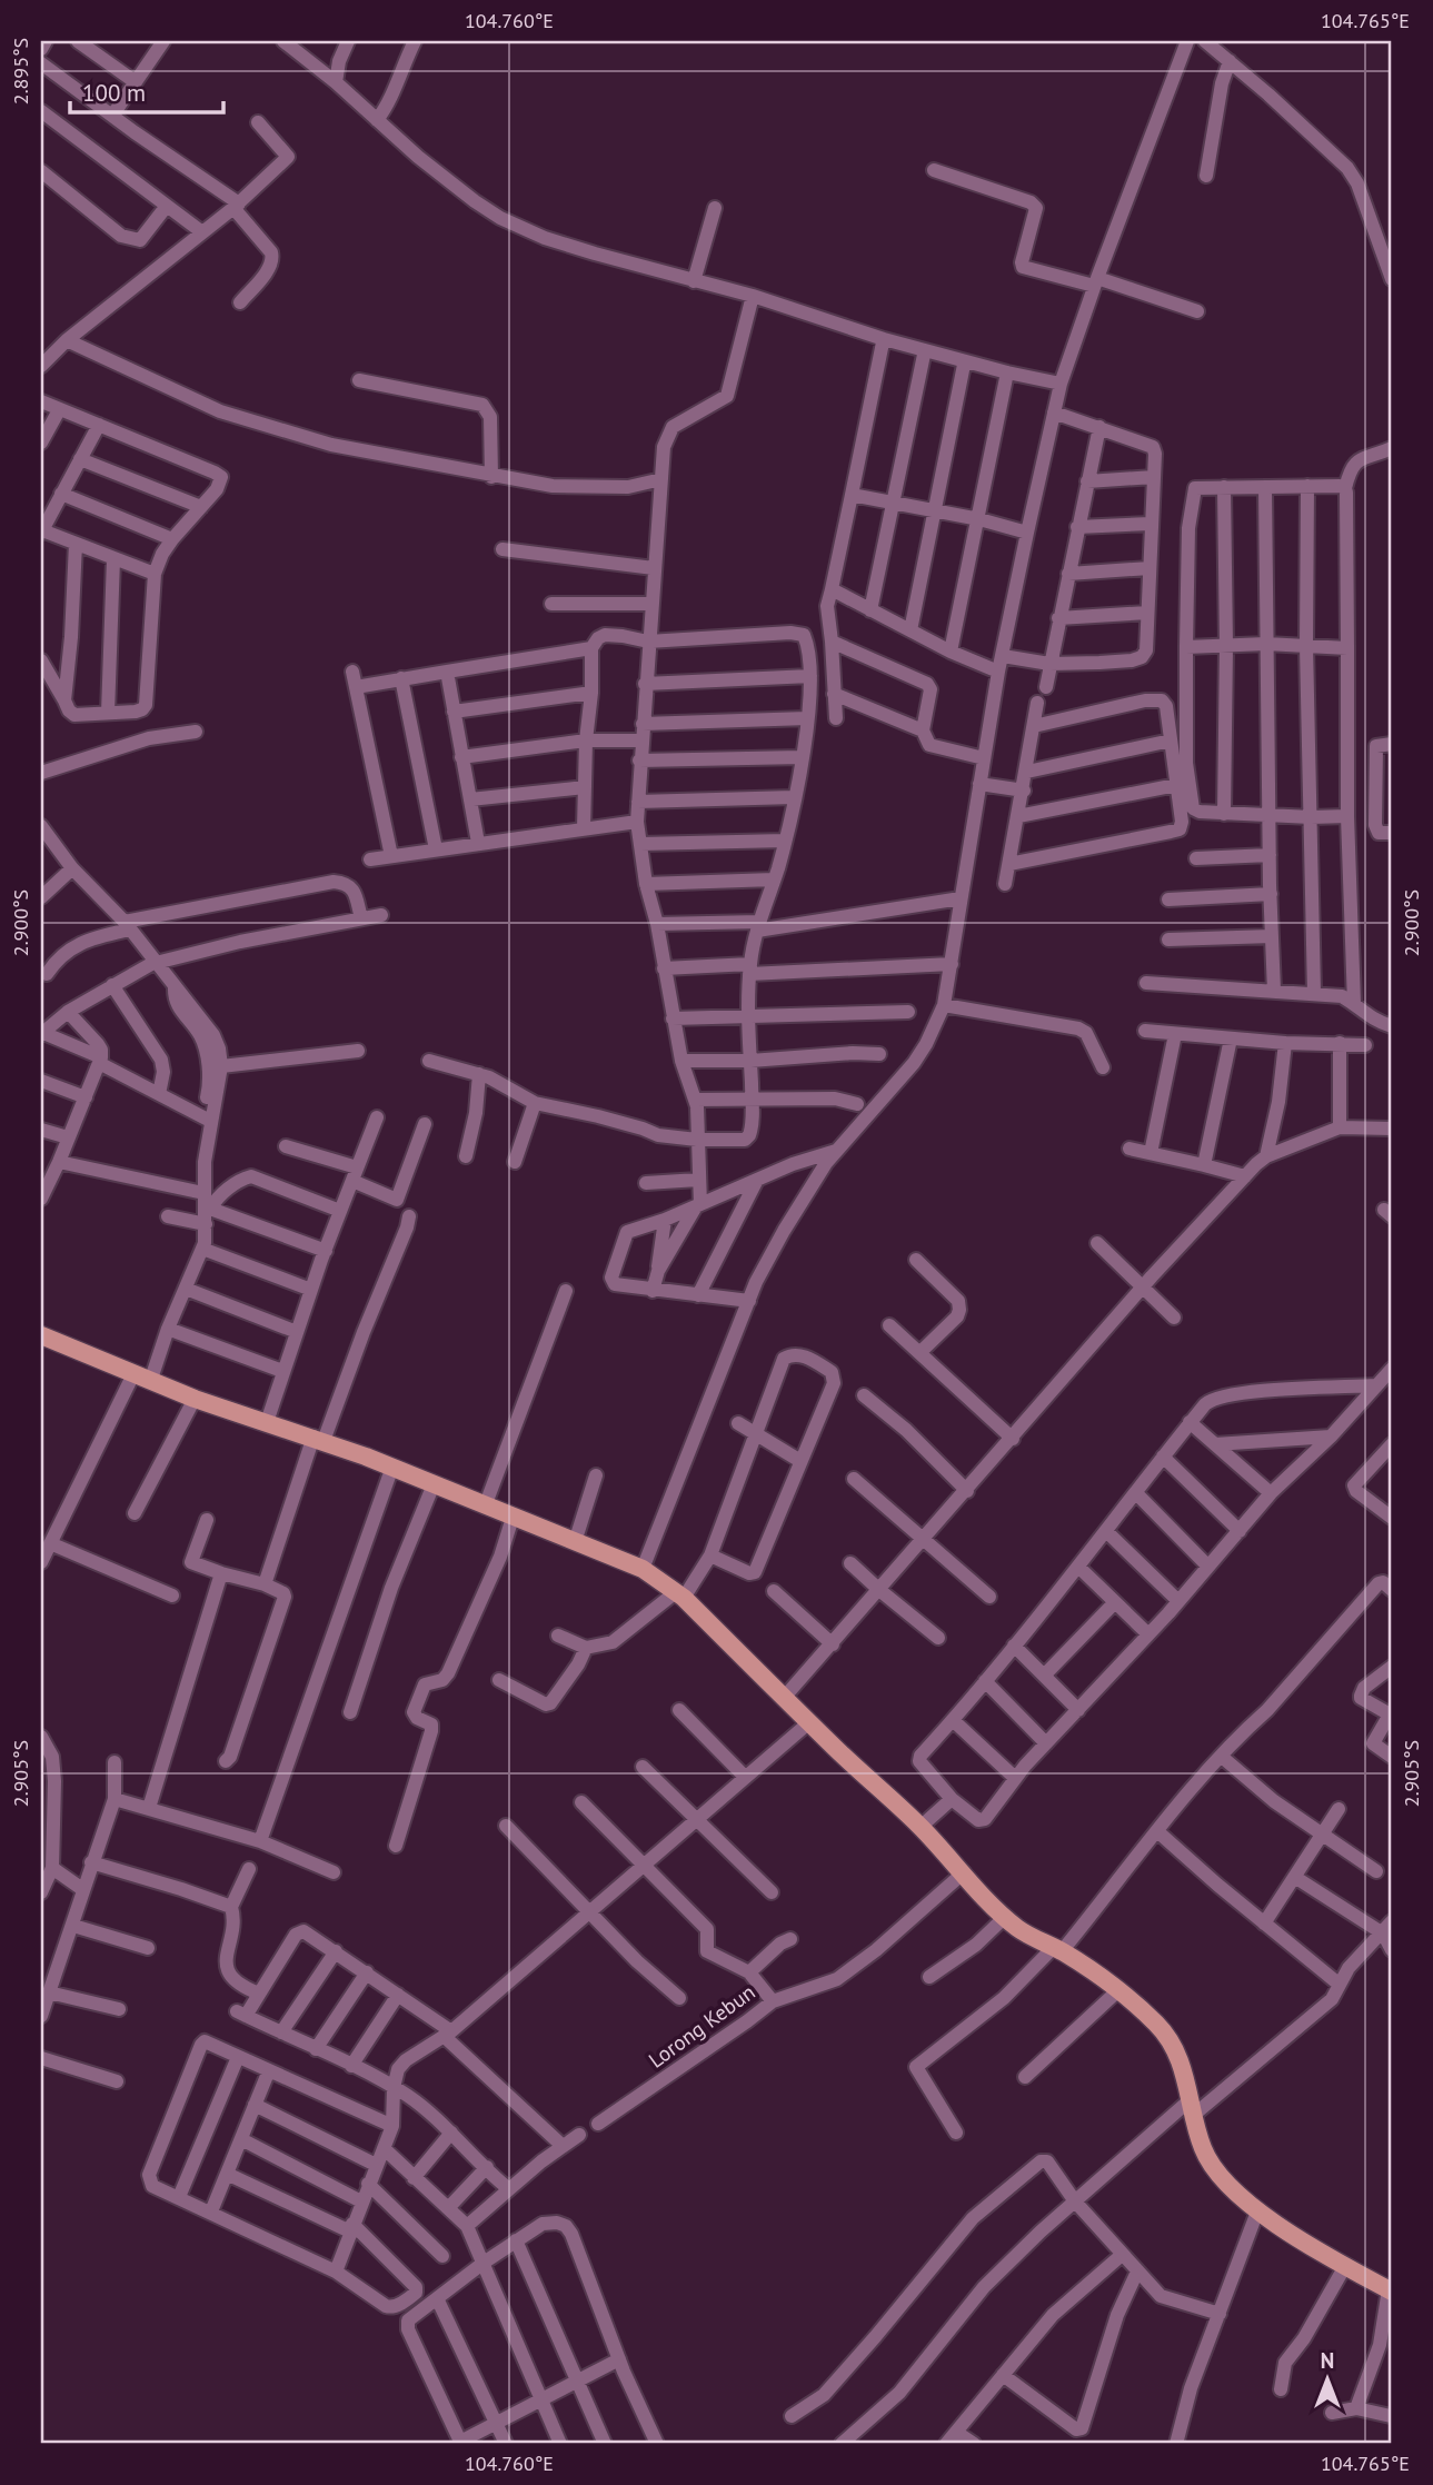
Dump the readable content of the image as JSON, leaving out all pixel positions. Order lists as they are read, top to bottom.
{
  "streets": {
    "street": ["Lorong Kebun"]
  },
  "scale_bar": "100 m",
  "north": "top",
  "coordinates": [
    "104.760°E",
    "104.765°E",
    "2.895°S",
    "2.900°S",
    "2.905°S"
  ]
}
